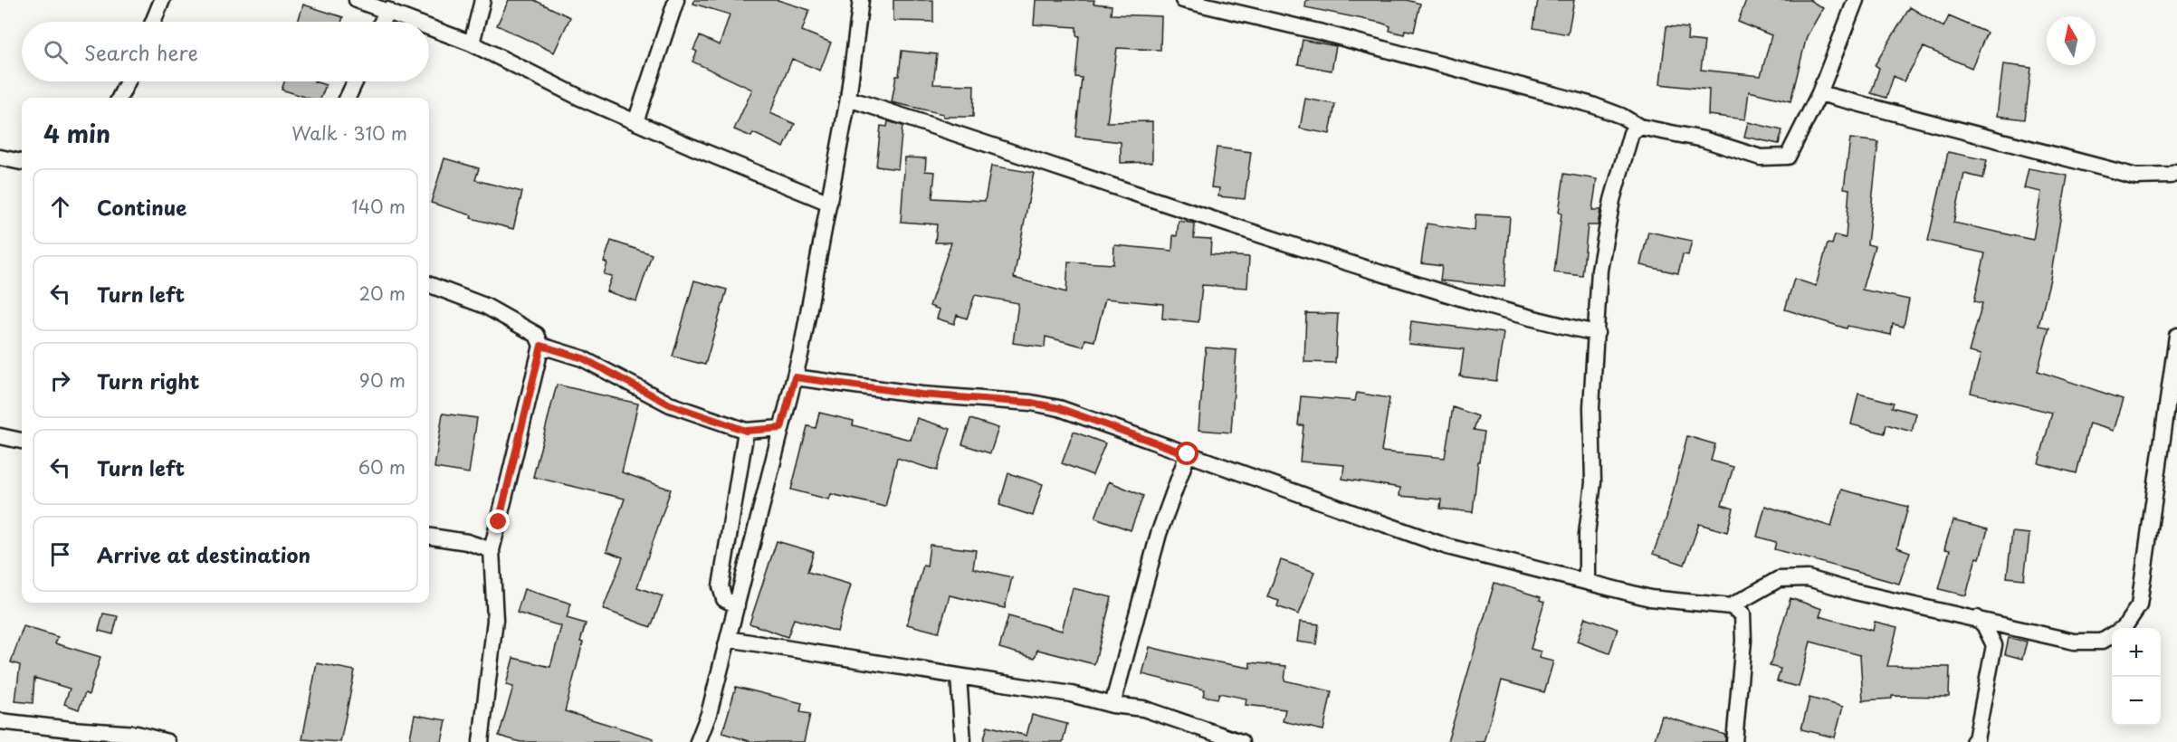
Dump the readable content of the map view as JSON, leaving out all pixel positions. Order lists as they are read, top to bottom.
{
  "north": "top",
  "page": {
    "search": "Search here",
    "heading": ["4 min", "Walk · 310 m"],
    "list": [
      ["Continue", "140 m"],
      ["Turn left", "20 m"],
      ["Turn right", "90 m"],
      ["Turn left", "60 m"],
      "Arrive at destination"
    ],
    "map_buttons": ["+", "−"]
  }
}
